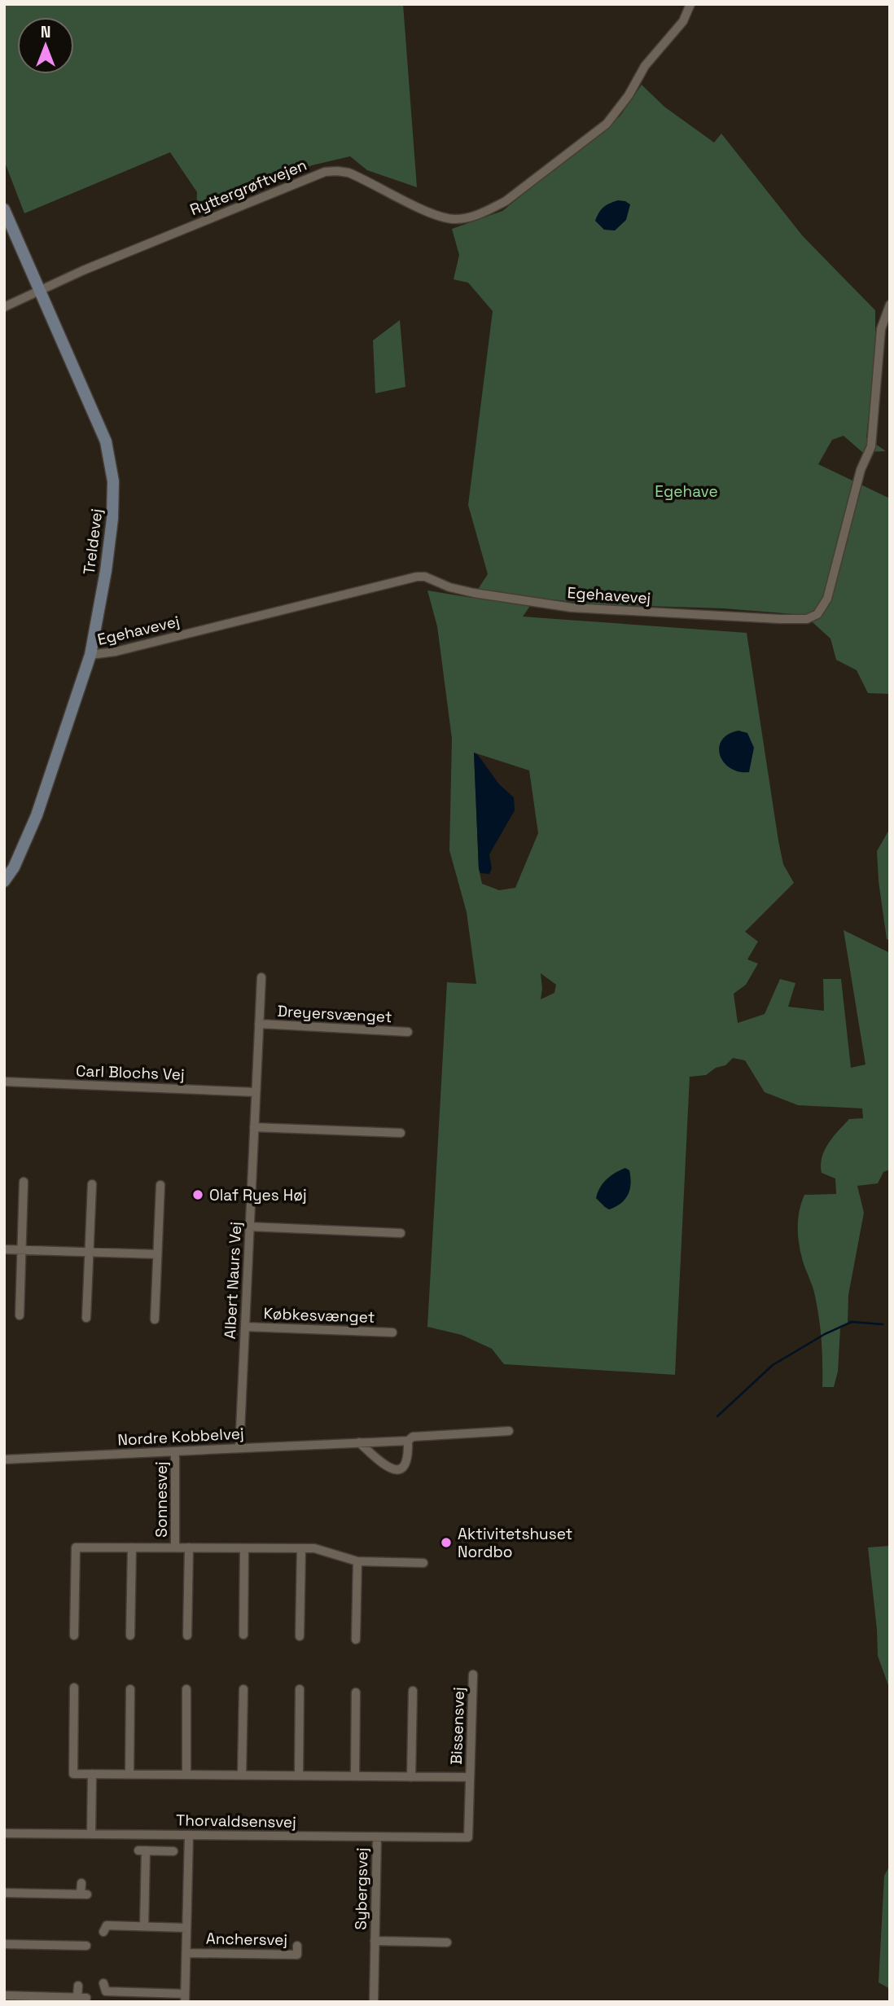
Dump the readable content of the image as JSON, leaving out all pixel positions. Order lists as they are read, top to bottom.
{
  "streets": {
    "street": [
      "Ryttergrøftvejen",
      "Treldevej",
      "Egehavevej",
      "Dreyersvænget",
      "Carl Blochs Vej",
      "Albert Naurs Vej",
      "Købkesvænget",
      "Nordre Kobbelvej",
      "Sonnesvej",
      "Bissensvej",
      "Thorvaldsensvej",
      "Sybergsvej",
      "Anchersvej"
    ]
  },
  "crossings": [
    ["Ryttergrøftvejen", "Treldevej"],
    ["Treldevej", "Egehavevej"],
    ["Dreyersvænget", "Albert Naurs Vej"],
    ["Carl Blochs Vej", "Albert Naurs Vej"],
    ["Albert Naurs Vej", "Købkesvænget"],
    ["Albert Naurs Vej", "Nordre Kobbelvej"],
    ["Nordre Kobbelvej", "Sonnesvej"],
    ["Bissensvej", "Thorvaldsensvej"],
    ["Thorvaldsensvej", "Sybergsvej"],
    ["Thorvaldsensvej", "Anchersvej"]
  ],
  "parks": ["Egehave"],
  "places": ["Olaf Ryes Høj", "Aktivitetshuset Nordbo"],
  "north": "top"
}
